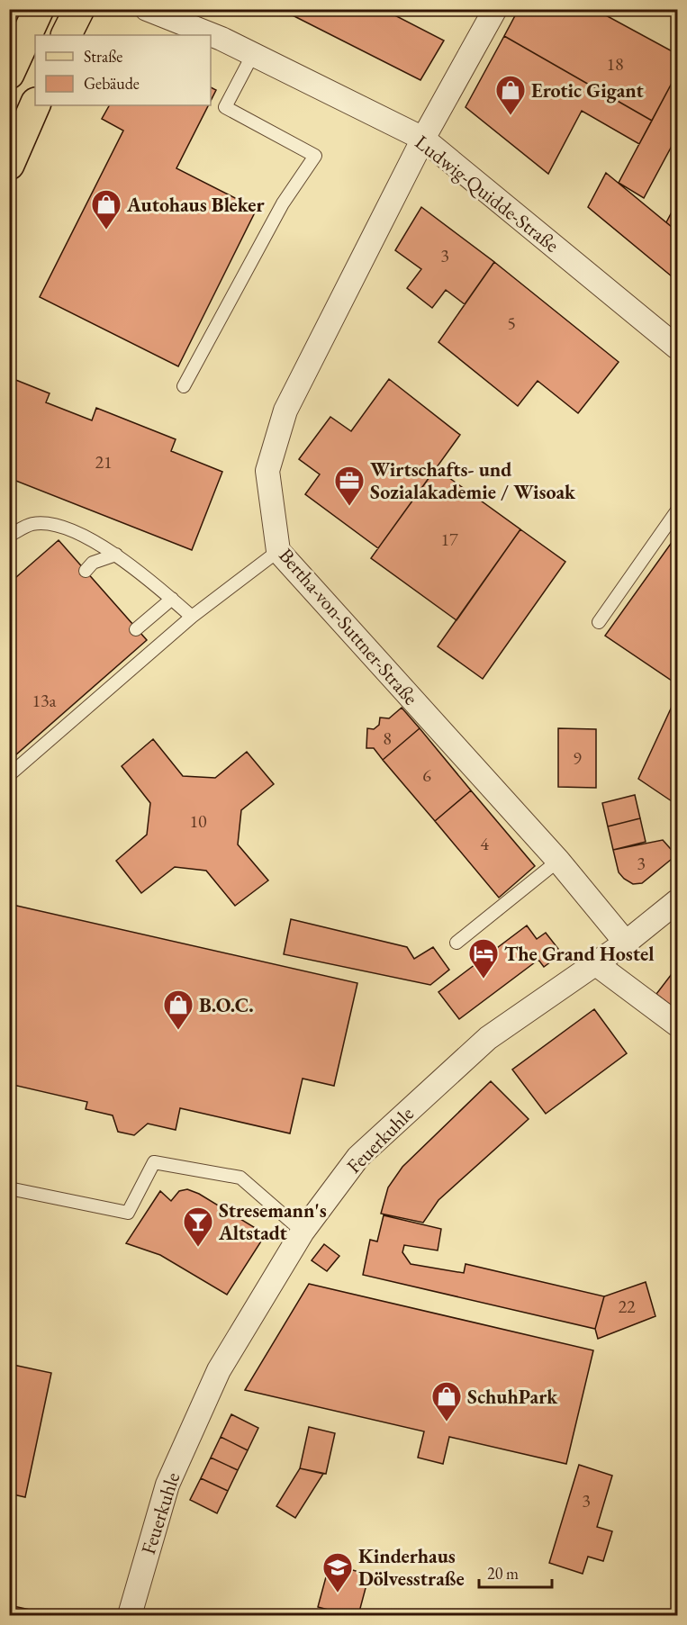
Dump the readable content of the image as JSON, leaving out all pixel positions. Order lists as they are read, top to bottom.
{
  "streets": {
    "street": ["Ludwig-Quidde-Straße", "Bertha-von-Suttner-Straße", "Feuerkuhle"]
  },
  "crossings": [
    ["Ludwig-Quidde-Straße", "Bertha-von-Suttner-Straße"],
    ["Bertha-von-Suttner-Straße", "Feuerkuhle"]
  ],
  "places": {
    "shop": [
      "Erotic Gigant",
      "Autohaus Bleker",
      "B.O.C.",
      "SchuhPark"
    ],
    "office": ["Wirtschafts- und Sozialakademie / Wisoak"],
    "hotel": ["The Grand Hostel"],
    "bar": ["Stresemann's Altstadt"],
    "school or university": ["Kinderhaus Dölvesstraße"]
  },
  "house_numbers": [
    "18",
    "3",
    "5",
    "21",
    "17",
    "13a",
    "8",
    "9",
    "6",
    "10",
    "4",
    "3",
    "22",
    "3"
  ],
  "legend": ["Straße", "Gebäude"],
  "scale_bar": "20 m"
}
